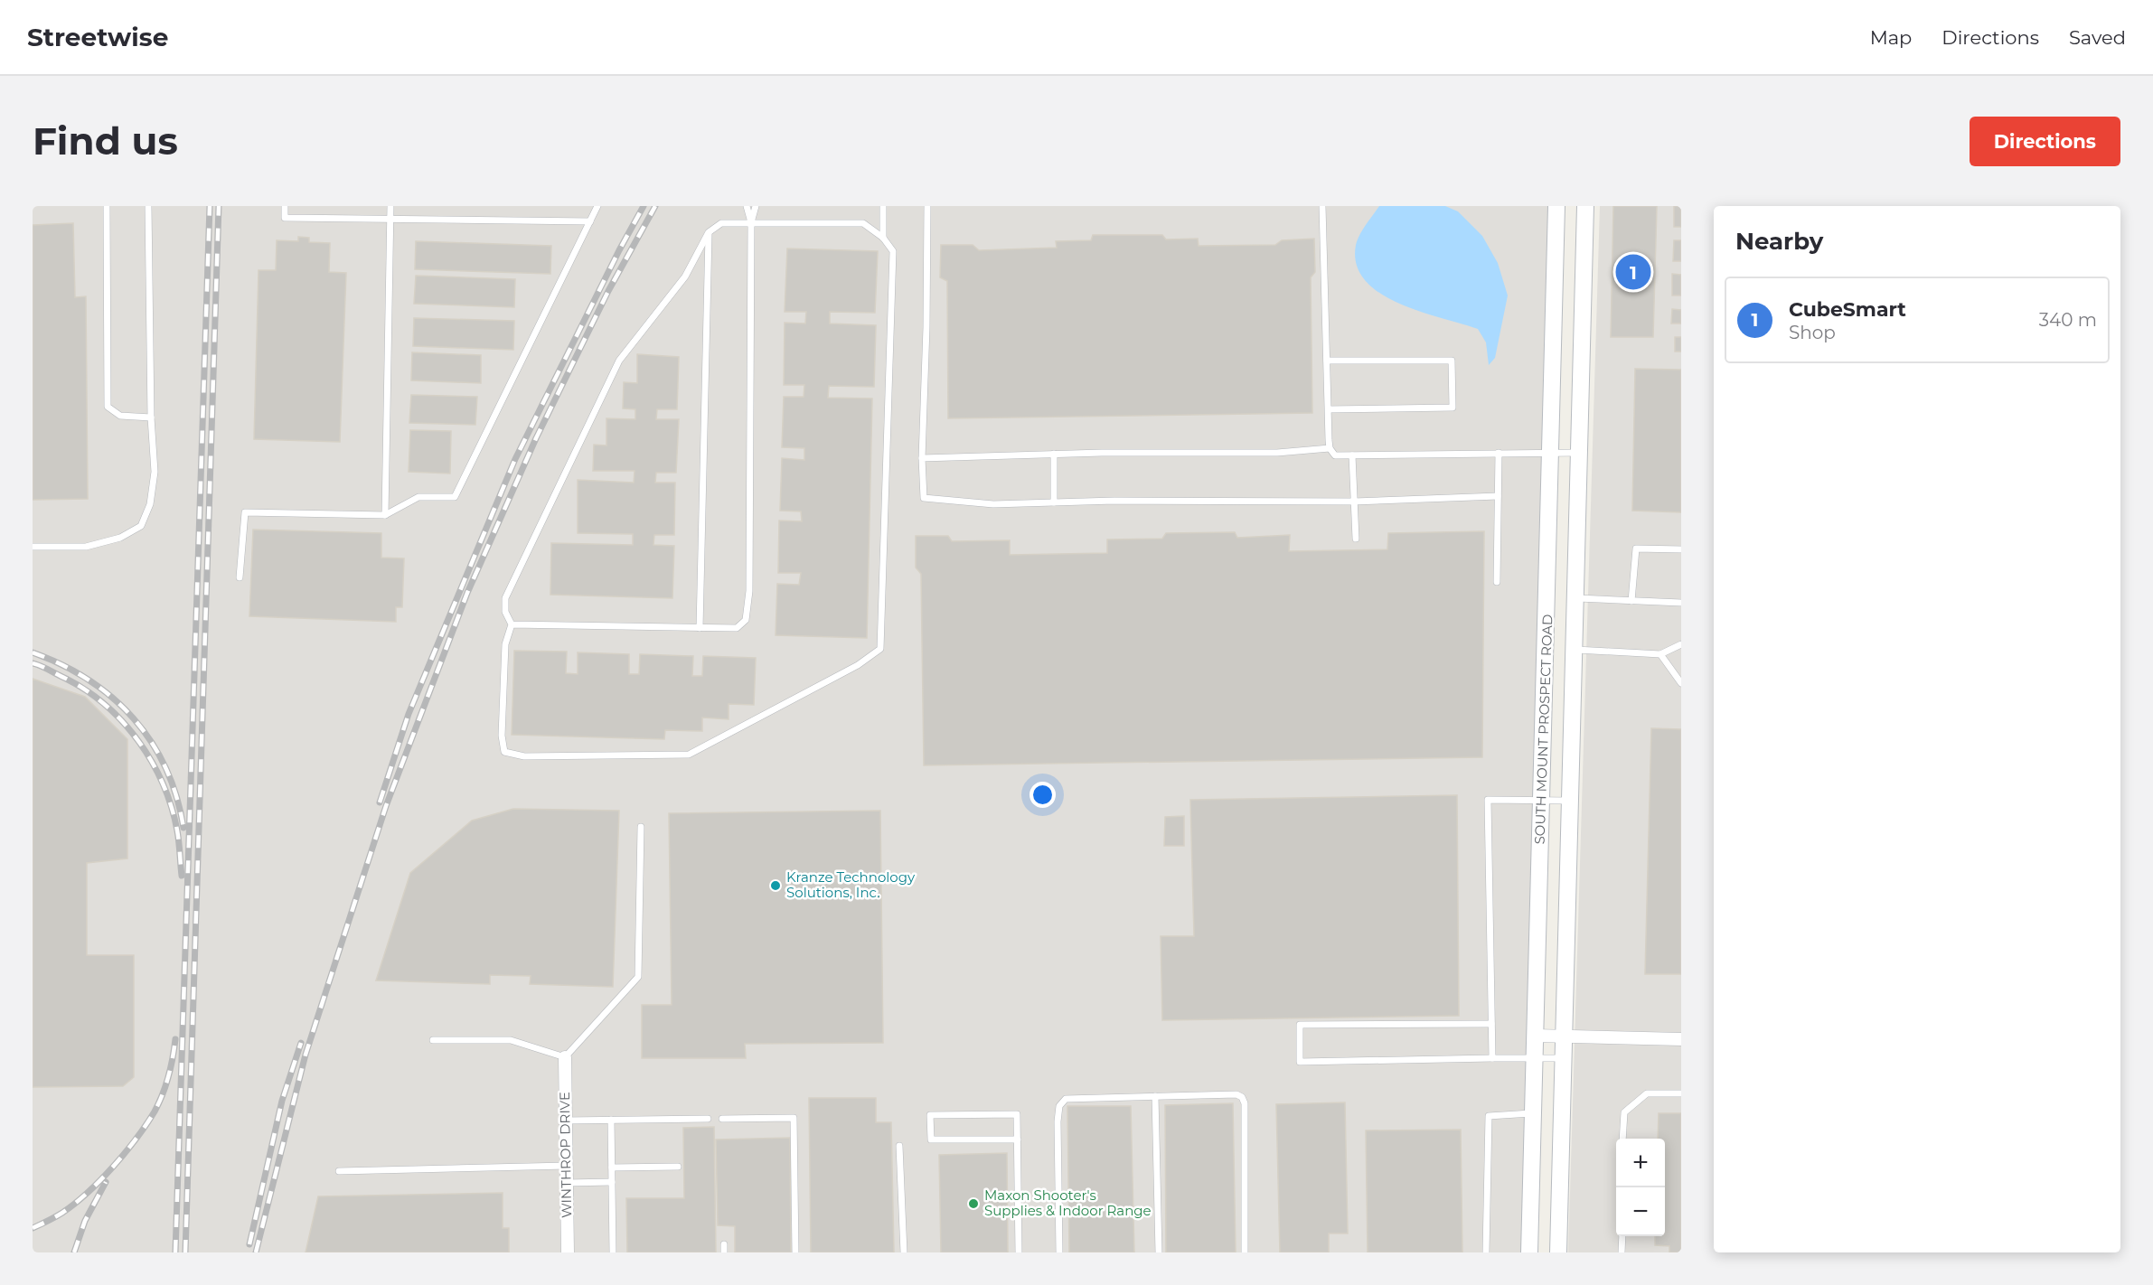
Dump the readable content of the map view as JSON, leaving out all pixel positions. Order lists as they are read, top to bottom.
{
  "streets": {
    "main road": ["SOUTH MOUNT PROSPECT ROAD"],
    "street": ["WINTHROP DRIVE"]
  },
  "places": ["Kranze Technology Solutions, Inc.", "Maxon Shooter's Supplies & Indoor Range"],
  "page": {
    "header": "Streetwise",
    "nav": ["Map", "Directions", "Saved"],
    "buttons": "Directions",
    "title": "Find us",
    "heading": "Nearby",
    "pins": "1",
    "list": [
      {
        "mark": "1",
        "name": "CubeSmart",
        "note": "Shop",
        "value": "340 m"
      }
    ],
    "map_buttons": ["+", "−"]
  }
}
